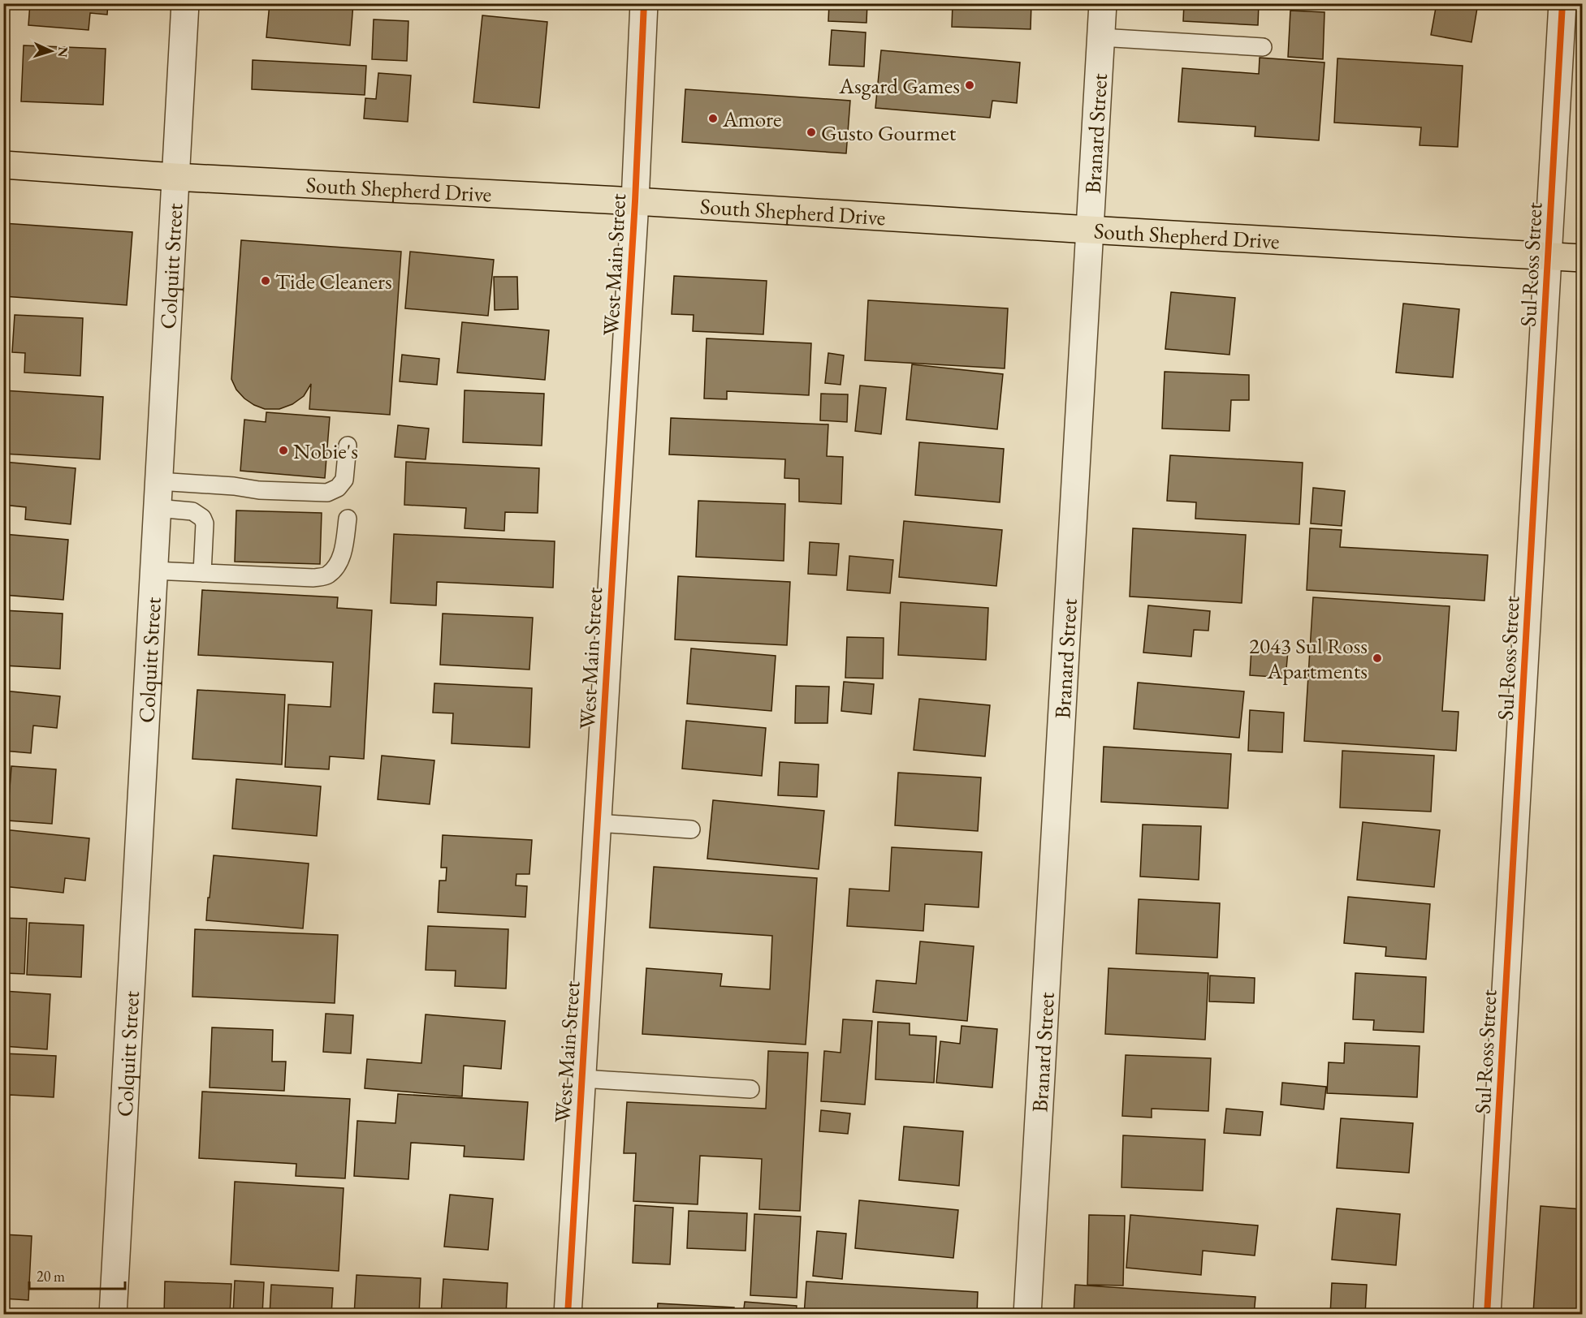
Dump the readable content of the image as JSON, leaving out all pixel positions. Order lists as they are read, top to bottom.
{
  "streets": {
    "main road": ["South Shepherd Drive"],
    "street": [
      "Branard Street",
      "West Main Street",
      "Sul Ross Street",
      "Colquitt Street"
    ]
  },
  "crossings": [
    ["Branard Street", "South Shepherd Drive"],
    ["South Shepherd Drive", "West Main Street"],
    ["South Shepherd Drive", "Sul Ross Street"],
    ["South Shepherd Drive", "Colquitt Street"]
  ],
  "places": [
    "Asgard Games",
    "Amore",
    "Gusto Gourmet",
    "Tide Cleaners",
    "Nobie's",
    "2043 Sul Ross Apartments"
  ],
  "scale_bar": "20 m",
  "north": "right"
}
